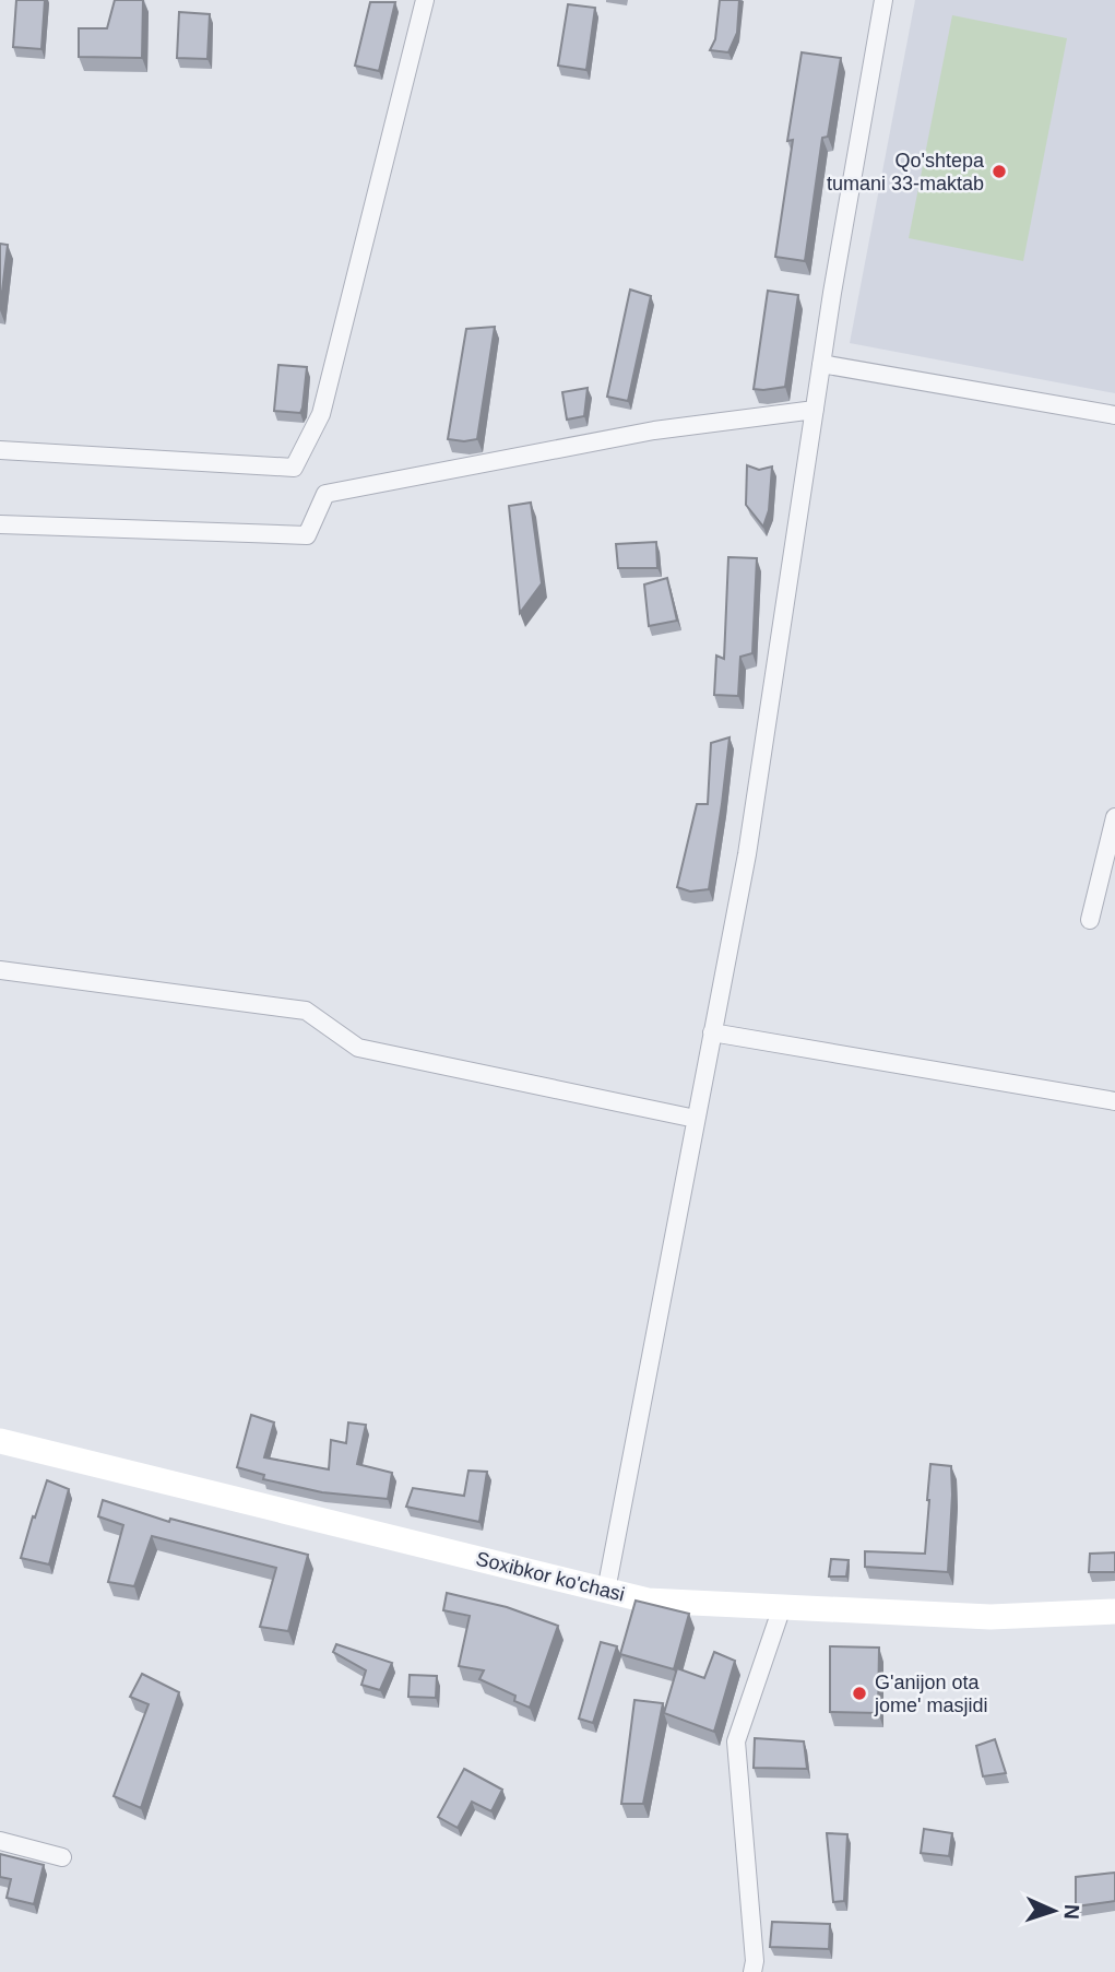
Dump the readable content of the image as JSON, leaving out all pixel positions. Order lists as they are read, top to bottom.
{
  "streets": {
    "main road": ["Soxibkor ko'chasi"]
  },
  "places": ["Qo'shtepa tumani 33-maktab", "G'anijon ota jome' masjidi"],
  "north": "right"
}
